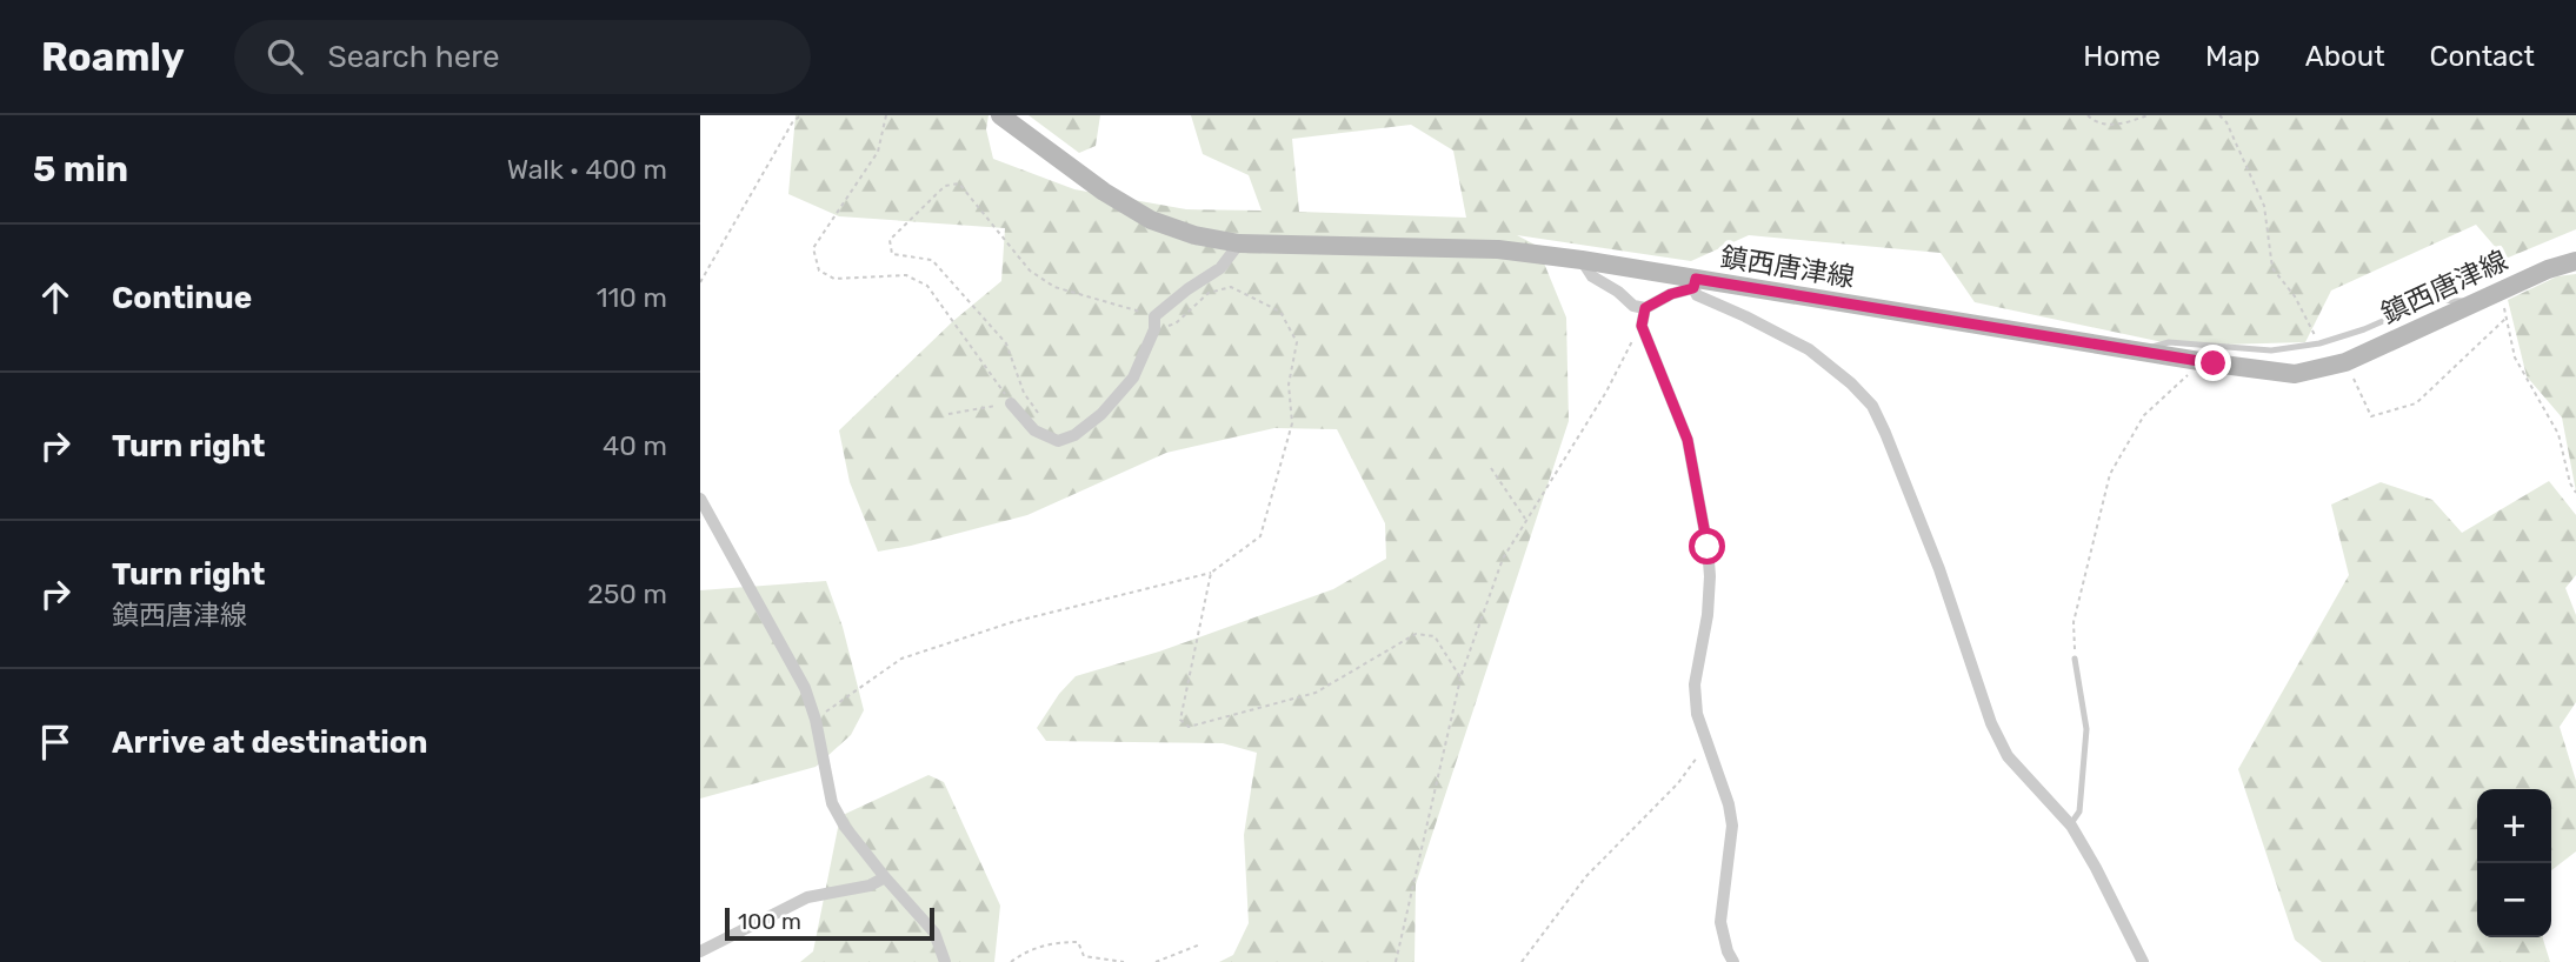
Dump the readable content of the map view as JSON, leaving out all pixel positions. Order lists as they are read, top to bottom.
{
  "streets": {
    "main road": ["鎮西唐津線"]
  },
  "scale_bar": "100 m",
  "page": {
    "header": "Roamly",
    "search": "Search here",
    "nav": [
      "Home",
      "Map",
      "About",
      "Contact"
    ],
    "heading": ["5 min", "Walk · 400 m"],
    "list": [
      ["Continue", "110 m"],
      ["Turn right", "40 m"],
      ["Turn right", "鎮西唐津線", "250 m"],
      "Arrive at destination"
    ],
    "map_buttons": ["+", "−"],
    "scale": "100 m"
  }
}
